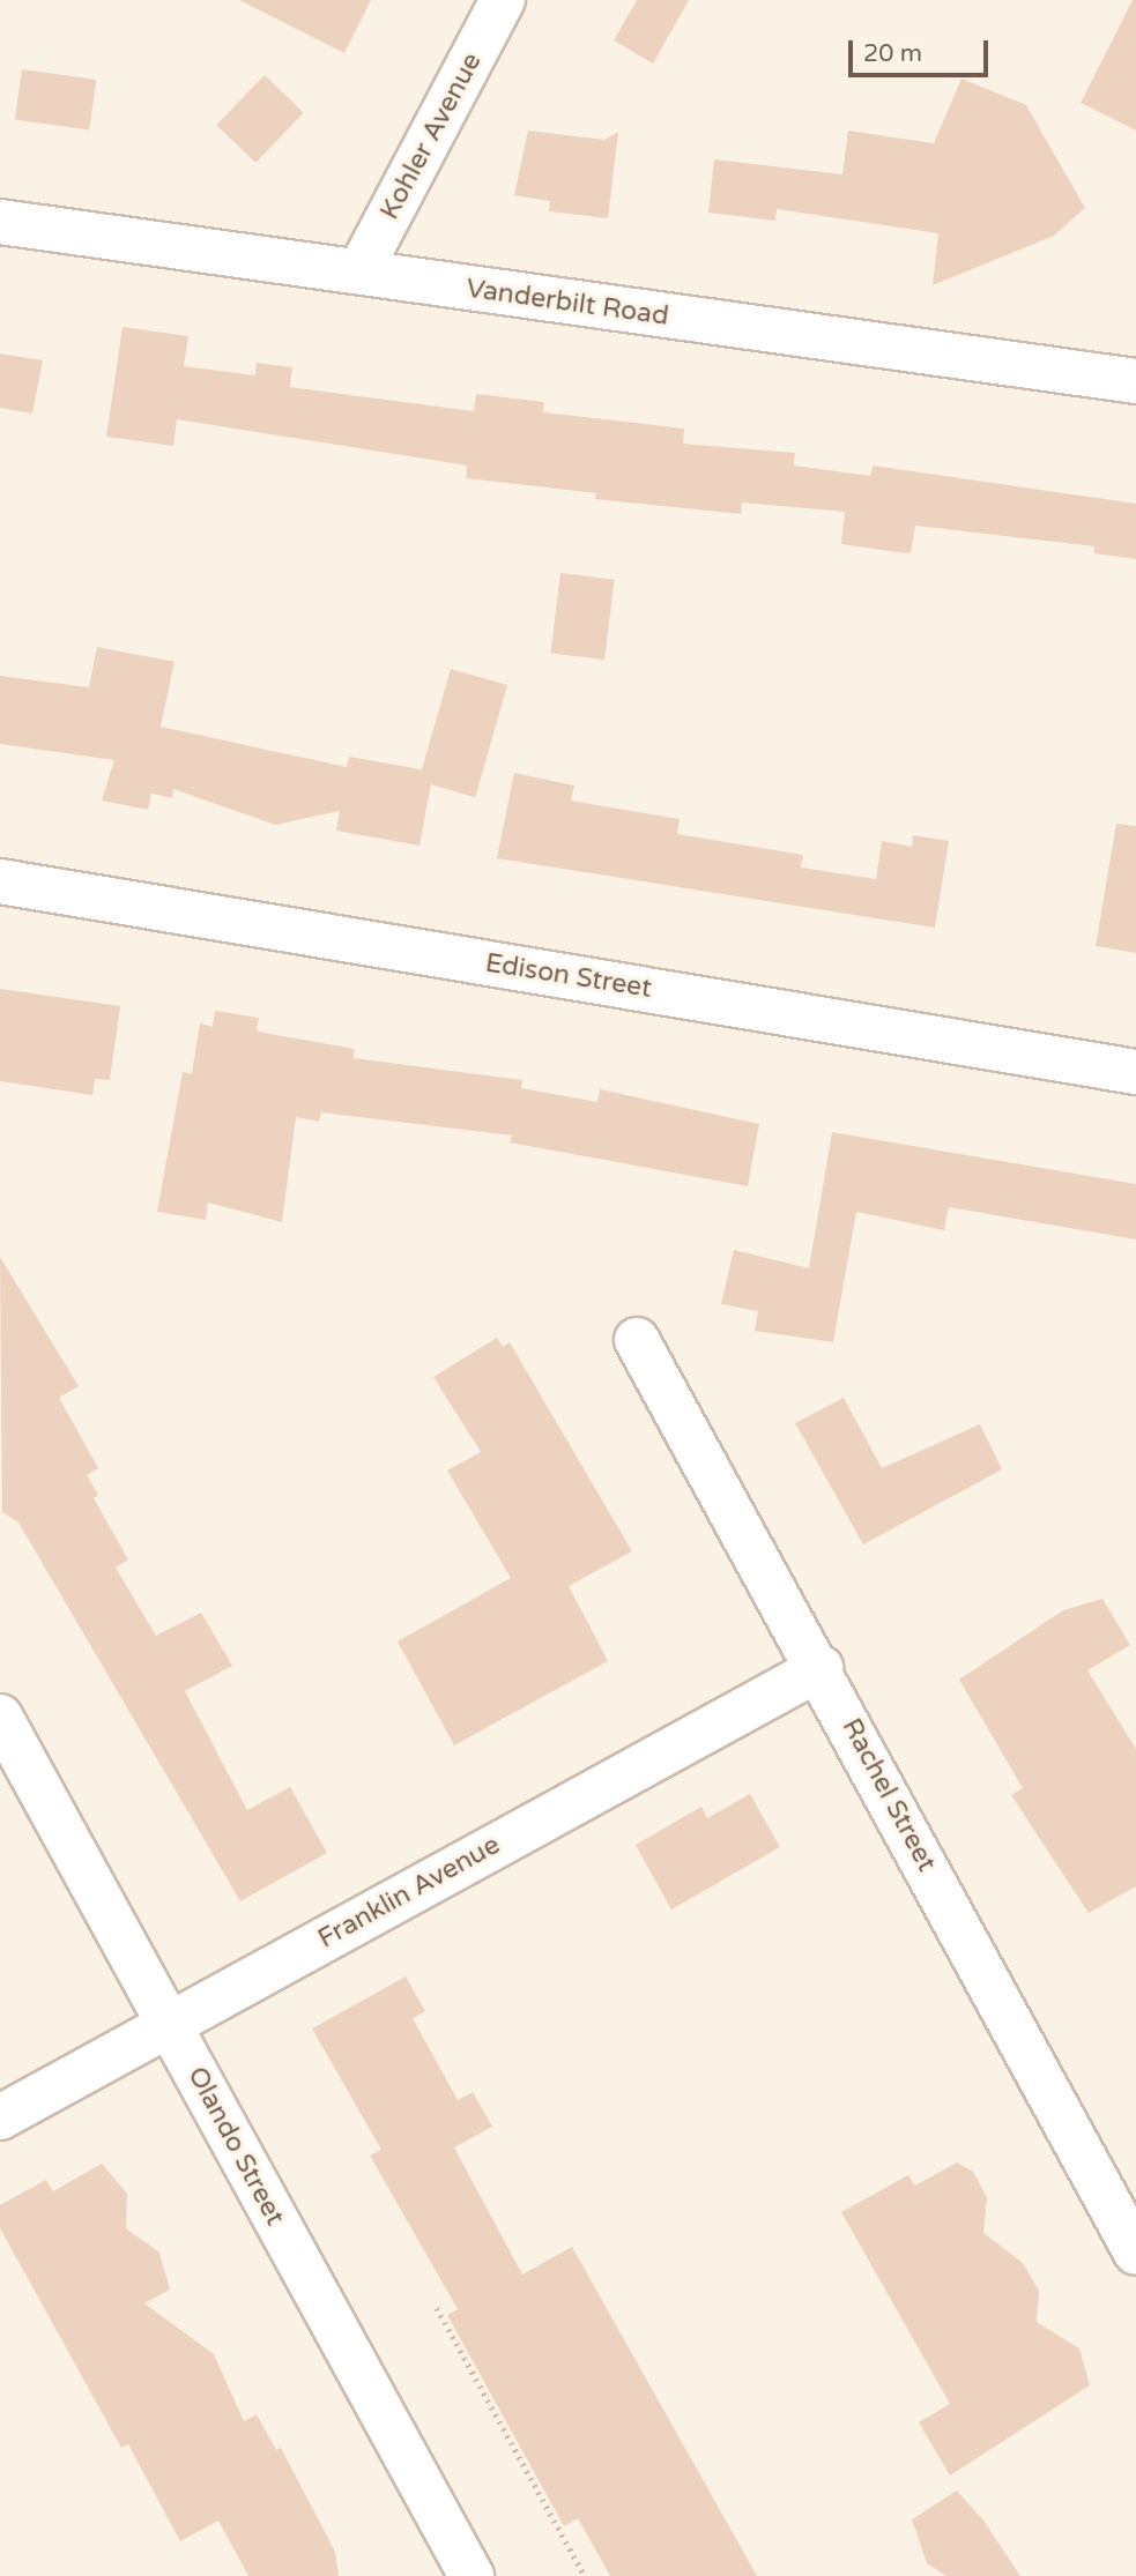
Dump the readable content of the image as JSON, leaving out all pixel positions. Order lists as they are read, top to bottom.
{
  "streets": {
    "street": [
      "Kohler Avenue",
      "Vanderbilt Road",
      "Edison Street",
      "Rachel Street",
      "Franklin Avenue",
      "Olando Street"
    ]
  },
  "crossings": [
    ["Kohler Avenue", "Vanderbilt Road"],
    ["Rachel Street", "Franklin Avenue"],
    ["Franklin Avenue", "Olando Street"]
  ],
  "scale_bar": "20 m"
}
